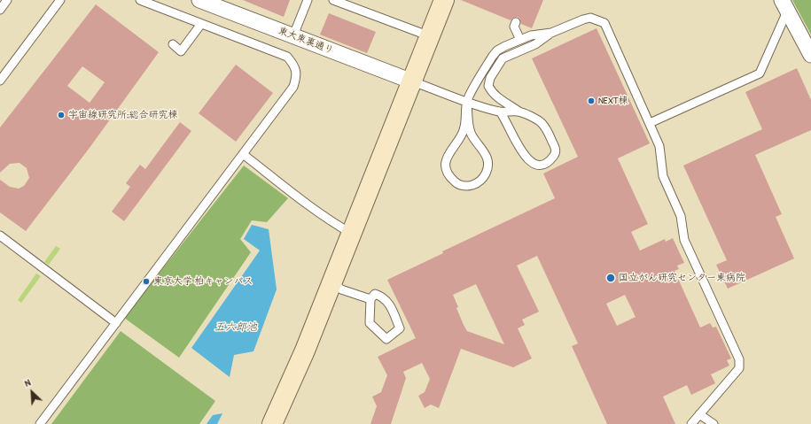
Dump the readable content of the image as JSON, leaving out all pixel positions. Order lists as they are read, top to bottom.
{
  "streets": {
    "street": ["東大東裏通り"]
  },
  "water": ["五六郎池"],
  "places": [
    "NEXT棟",
    "宇宙線研究所;総合研究棟",
    "国立がん研究センター東病院",
    "東京大学 柏キャンパス"
  ],
  "north": "top left"
}
